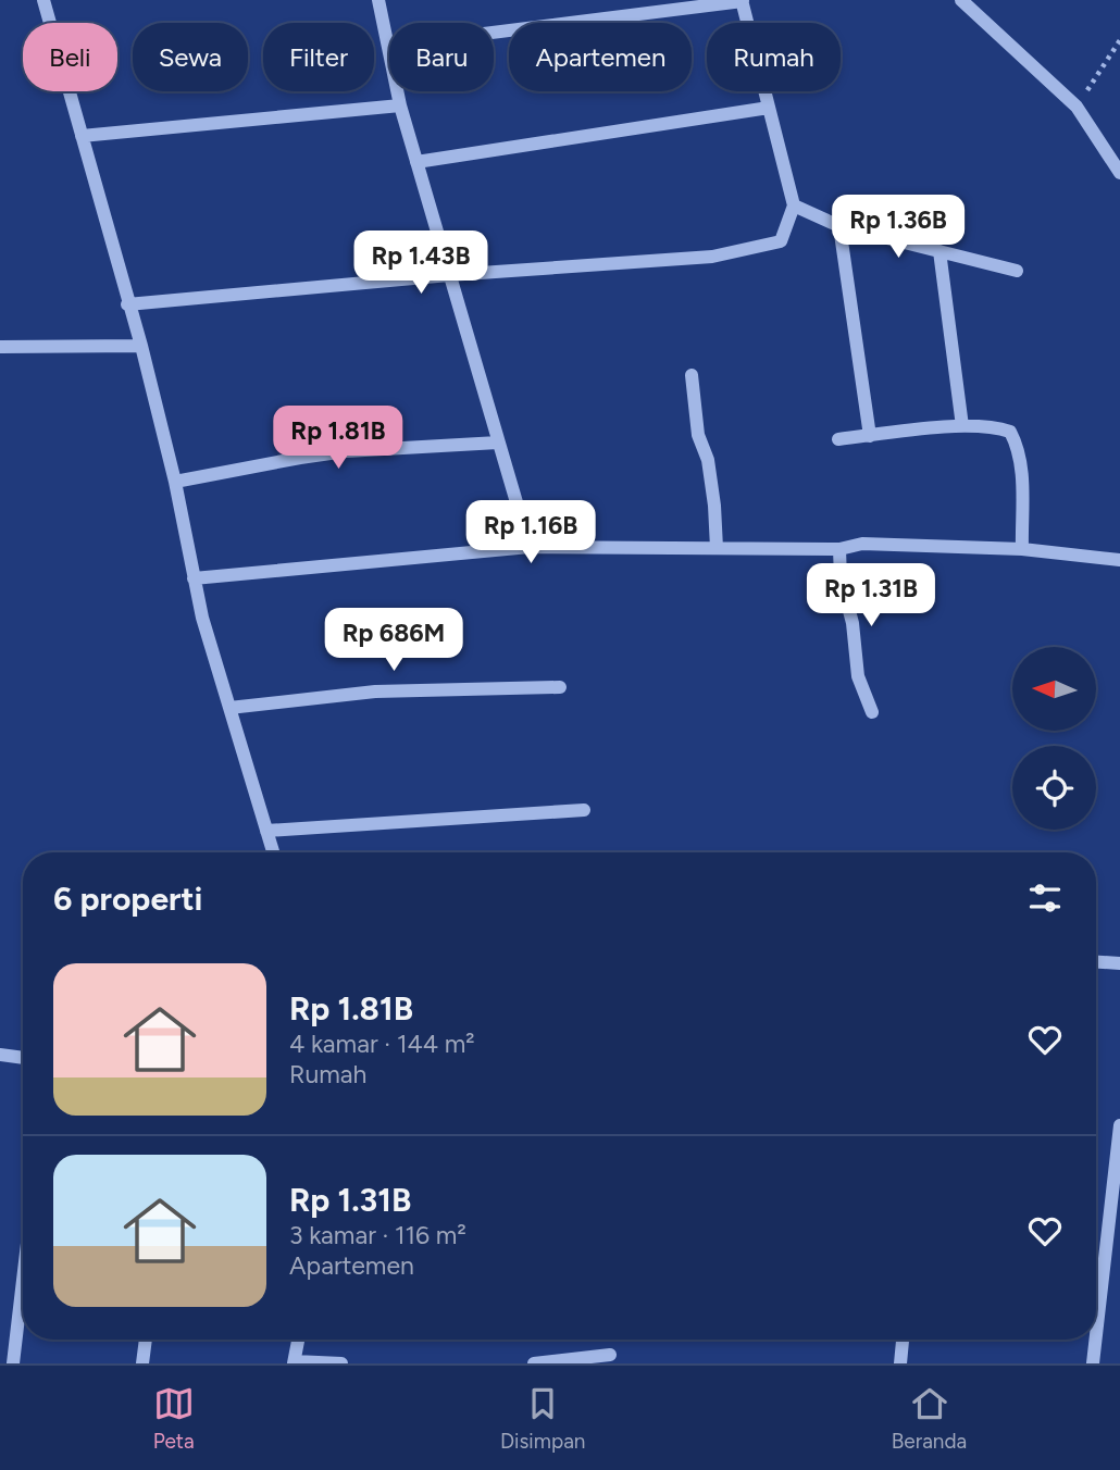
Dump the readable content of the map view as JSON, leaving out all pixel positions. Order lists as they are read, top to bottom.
{
  "north": "left",
  "page": {
    "chip": [
      "Beli",
      "Sewa",
      "Filter",
      "Baru",
      "Apartemen",
      "Rumah"
    ],
    "price": [
      "Rp 1.36B",
      "Rp 1.43B",
      "Rp 1.81B",
      "Rp 1.16B",
      "Rp 1.31B",
      "Rp 686M"
    ],
    "heading": "6 properti",
    "list": [
      {
        "name": "Rp 1.81B",
        "note": "4 kamar · 144 m² · Rumah"
      },
      {
        "name": "Rp 1.31B",
        "note": "3 kamar · 116 m² · Apartemen"
      }
    ],
    "tabs": ["Peta", "Disimpan", "Beranda"]
  }
}
